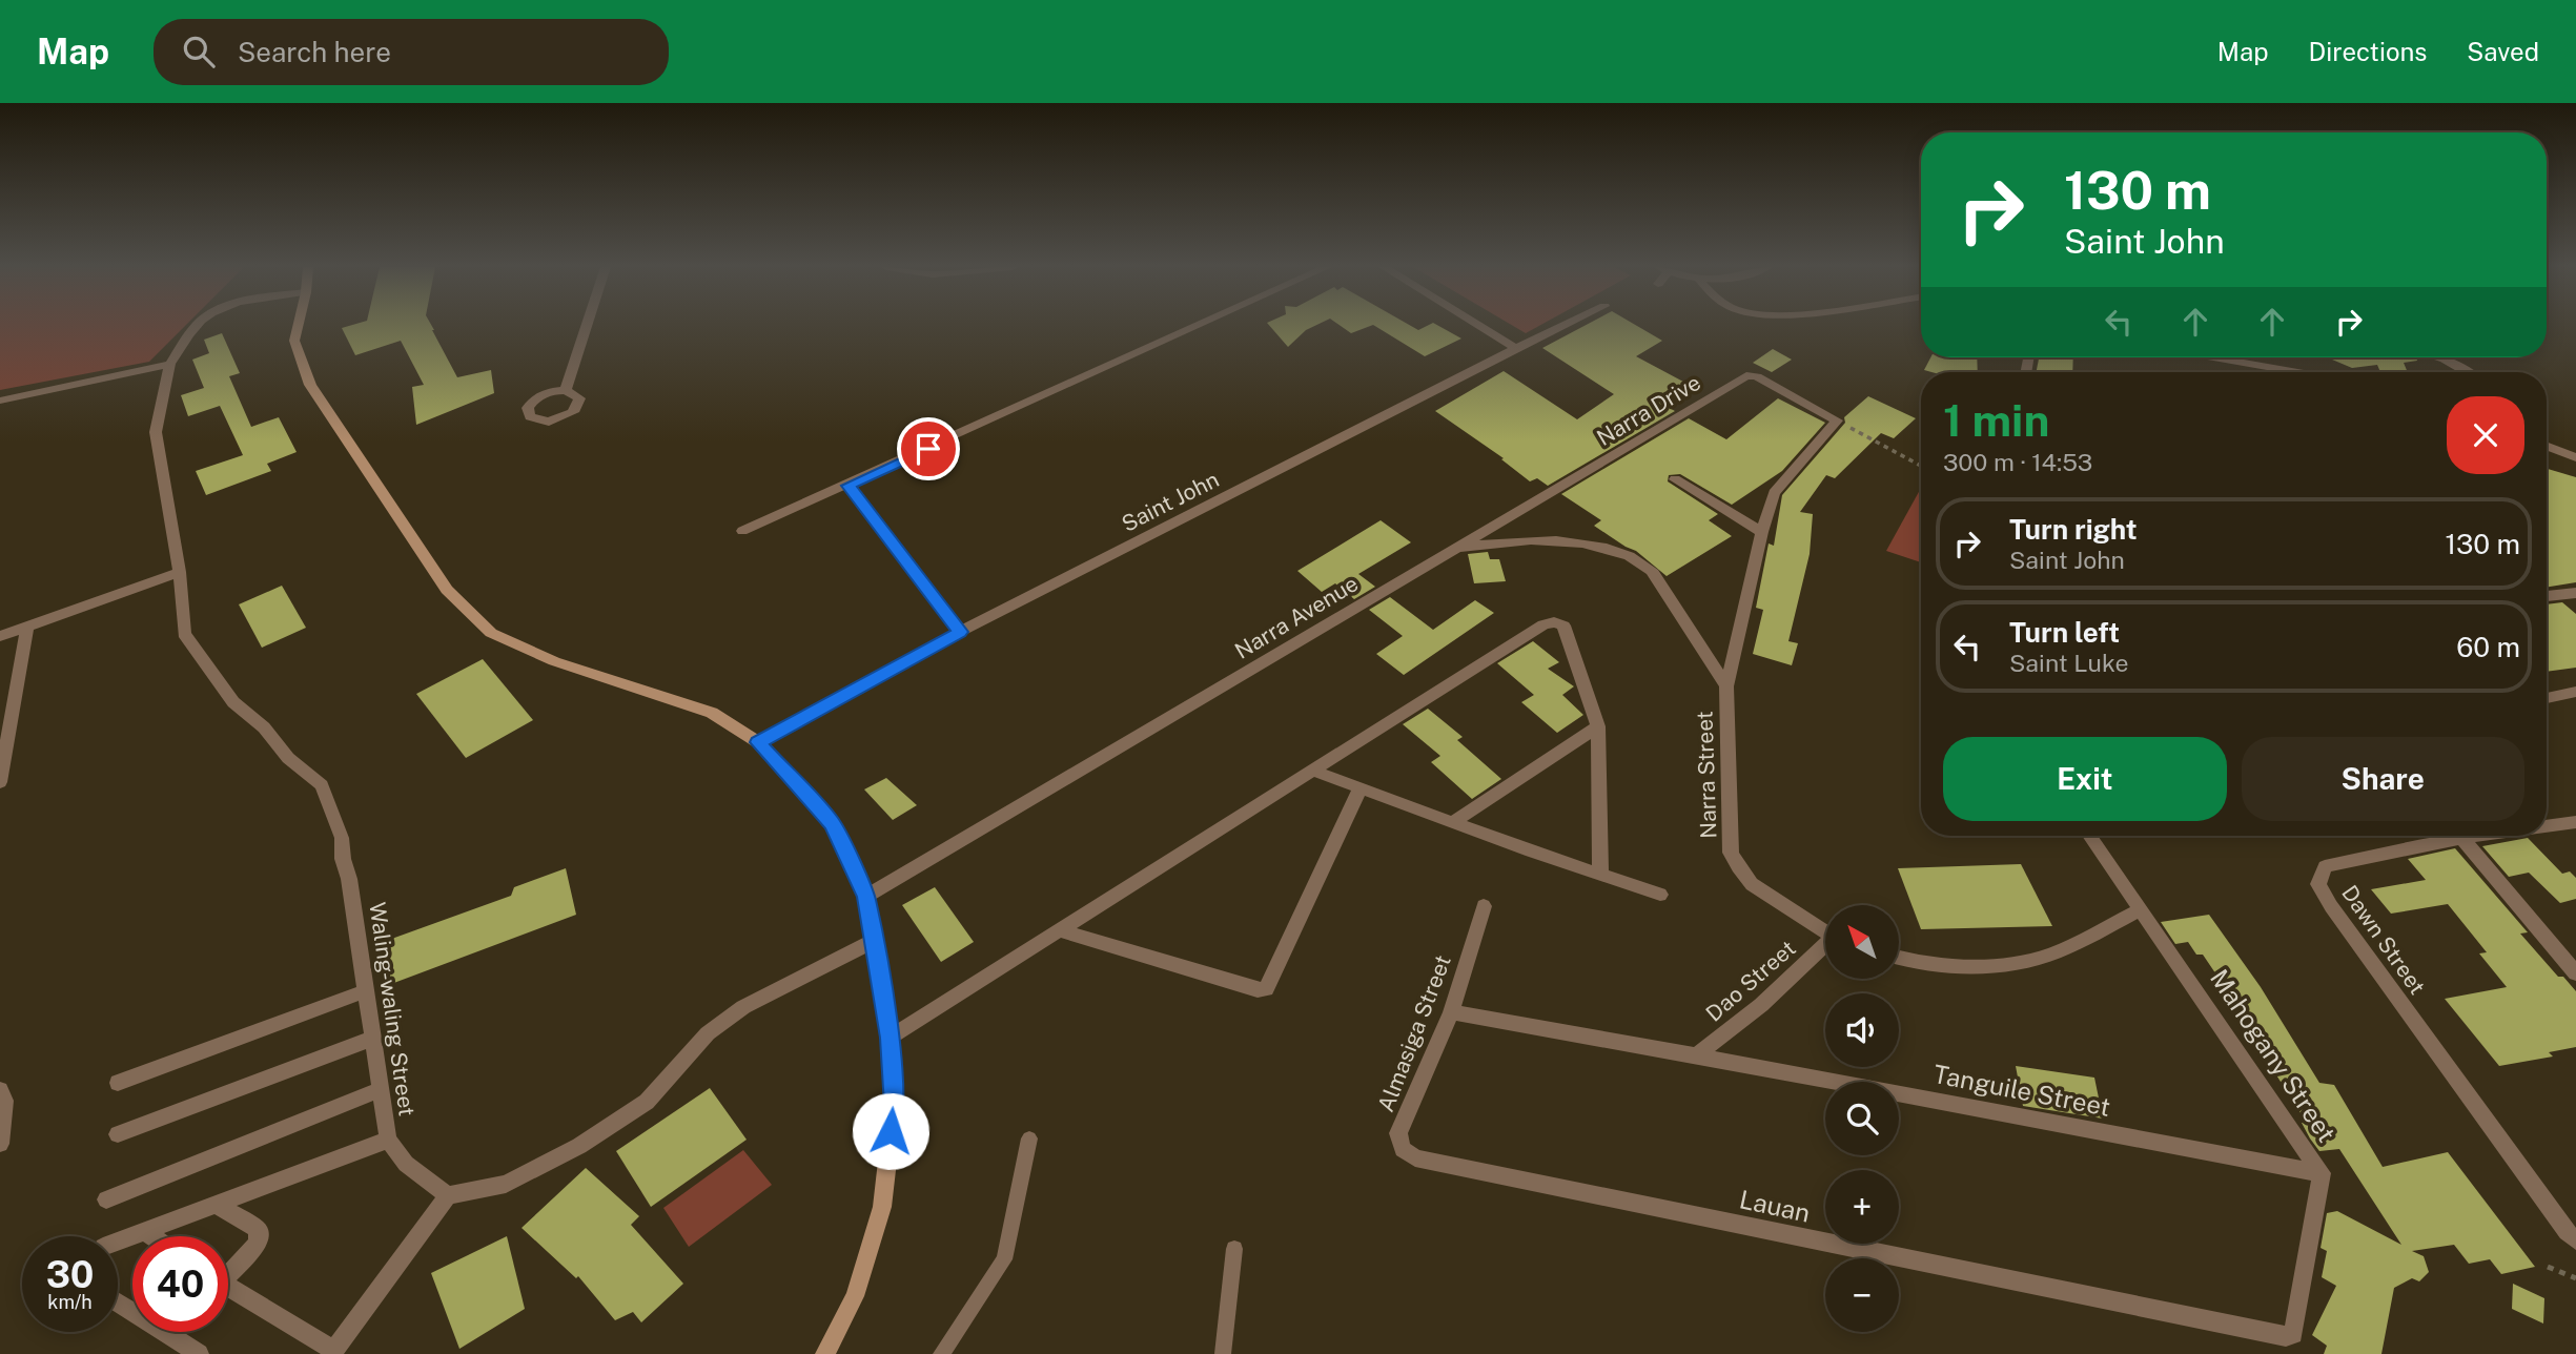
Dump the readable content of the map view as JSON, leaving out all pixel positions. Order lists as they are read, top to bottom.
{
  "streets": {
    "street": [
      "Narra Drive",
      "Saint John",
      "Narra Avenue",
      "Narra Street",
      "Dawn Street",
      "Dao Street",
      "Waling-waling Street",
      "Almasiga Street",
      "Mahogany Street",
      "Tanguile Street",
      "Lauan"
    ]
  },
  "crossings": [
    ["Narra Drive", "Narra Avenue"],
    ["Narra Avenue", "Narra Street"],
    ["Dao Street", "Tanguile Street"],
    ["Almasiga Street", "Tanguile Street"],
    ["Almasiga Street", "Lauan"],
    ["Mahogany Street", "Tanguile Street"],
    ["Mahogany Street", "Lauan"]
  ],
  "north": "top left",
  "page": {
    "header": "Map",
    "search": "Search here",
    "nav": ["Map", "Directions", "Saved"],
    "turn": ["130 m", "Saint John"],
    "heading": ["1 min", "300 m · 14:53"],
    "list": [
      {
        "name": "Turn right",
        "note": "Saint John",
        "value": "130 m"
      },
      {
        "name": "Turn left",
        "note": "Saint Luke",
        "value": "60 m"
      }
    ],
    "buttons": ["Exit", "Share"],
    "map_buttons": ["+", "−"],
    "speed": "30 km/h",
    "limit": "40"
  }
}
